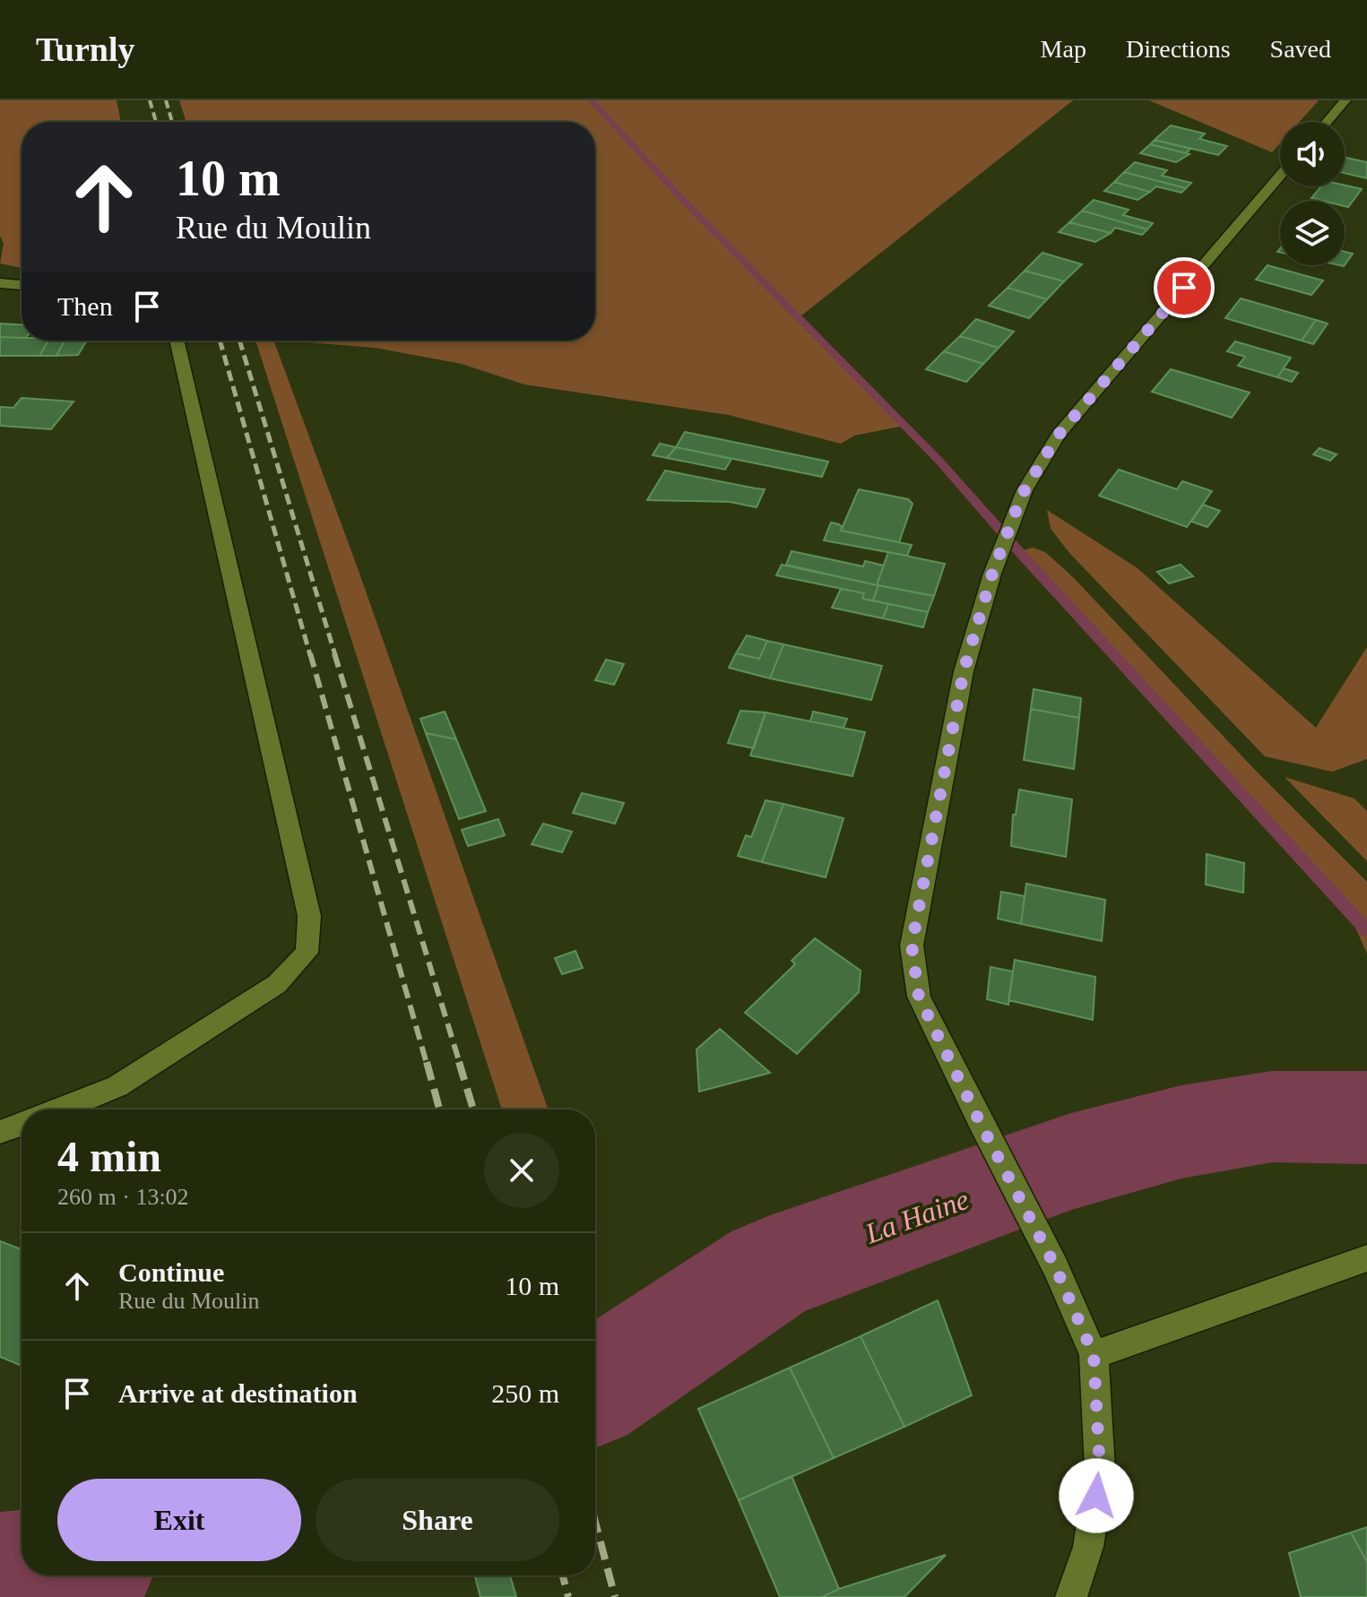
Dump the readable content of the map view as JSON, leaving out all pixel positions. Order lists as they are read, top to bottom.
{
  "water": ["La Haine"],
  "page": {
    "header": "Turnly",
    "nav": ["Map", "Directions", "Saved"],
    "turn": ["10 m", "Rue du Moulin"],
    "then": "Then",
    "heading": ["4 min", "260 m · 13:02"],
    "list": [
      {
        "name": "Continue",
        "note": "Rue du Moulin",
        "value": "10 m"
      },
      {
        "name": "Arrive at destination",
        "value": "250 m"
      }
    ],
    "buttons": ["Exit", "Share"]
  }
}
